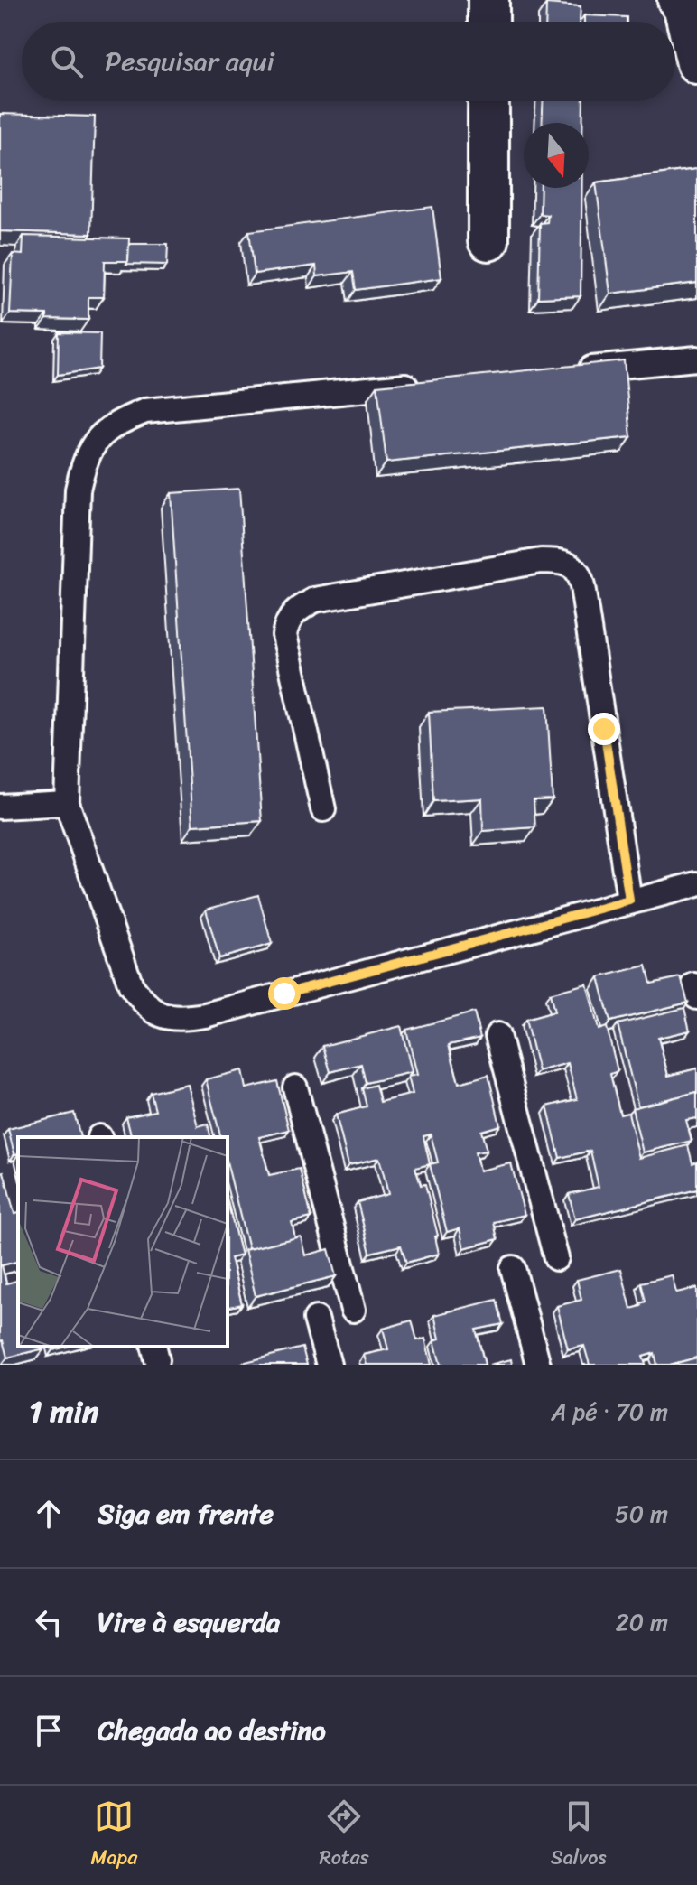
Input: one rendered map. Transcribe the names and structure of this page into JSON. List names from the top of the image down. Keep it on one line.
{"north":"bottom","page":{"search":"Pesquisar aqui","heading":["1 min","A pé · 70 m"],"list":[["Siga em frente","50 m"],["Vire à esquerda","20 m"],"Chegada ao destino"],"nav":["Mapa","Rotas","Salvos"]}}
